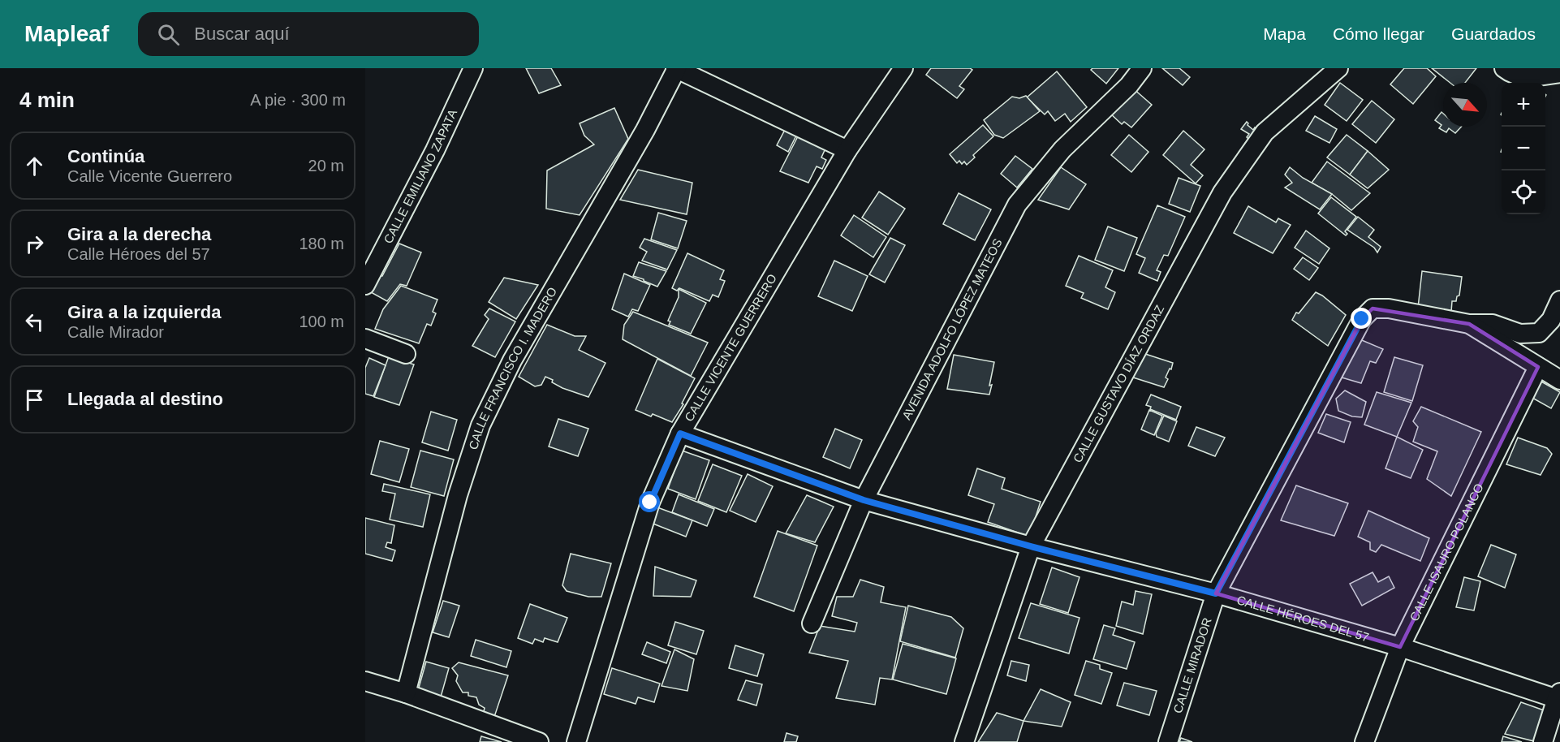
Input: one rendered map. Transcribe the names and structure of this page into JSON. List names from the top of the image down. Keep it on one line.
{"streets":{"street":["CALLE EMILIANO ZAPATA","AVENIDA ADOLFO LÓPEZ MATEOS","CALLE VICENTE GUERRERO","CALLE FRANCISCO I. MADERO","CALLE GUSTAVO DÍAZ ORDAZ","CALLE ISAURO POLANCO","CALLE HÉROES DEL 57","CALLE MIRADOR"]},"crossings":[["AVENIDA ADOLFO LÓPEZ MATEOS","CALLE HÉROES DEL 57"],["CALLE VICENTE GUERRERO","CALLE HÉROES DEL 57"],["CALLE GUSTAVO DÍAZ ORDAZ","CALLE HÉROES DEL 57"],["CALLE ISAURO POLANCO","CALLE HÉROES DEL 57"],["CALLE HÉROES DEL 57","CALLE MIRADOR"]],"north":"bottom right","page":{"header":"Mapleaf","search":"Buscar aquí","nav":["Mapa","Cómo llegar","Guardados"],"heading":["4 min","A pie · 300 m"],"map_buttons":["+","−"],"list":[["Continúa","Calle Vicente Guerrero","20 m"],["Gira a la derecha","Calle Héroes del 57","180 m"],["Gira a la izquierda","Calle Mirador","100 m"],"Llegada al destino"]}}
